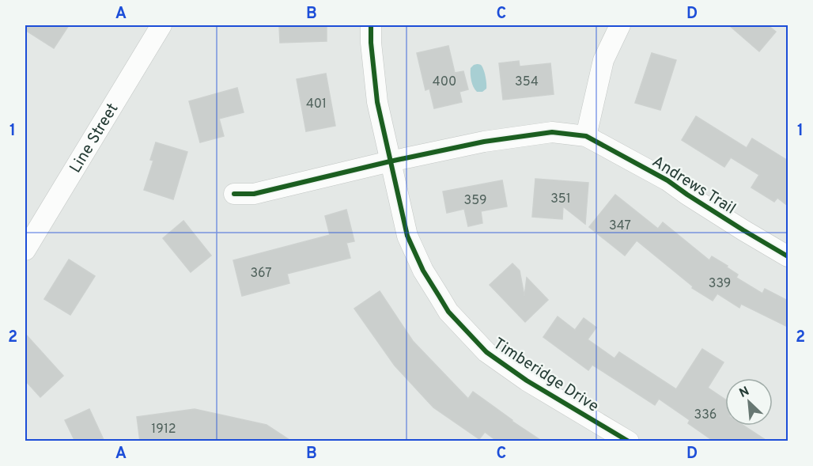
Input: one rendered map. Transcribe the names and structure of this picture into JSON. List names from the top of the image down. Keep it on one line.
{"streets":{"street":["Line Street","Andrews Trail","Timberidge Drive"]},"crossings":[["Andrews Trail","Timberidge Drive"]],"house_numbers":["400","354","401","351","359","347","367","339","336","1912"],"north":"top left","grid":{"columns":["A","B","C","D"],"rows":["1","2"]}}
